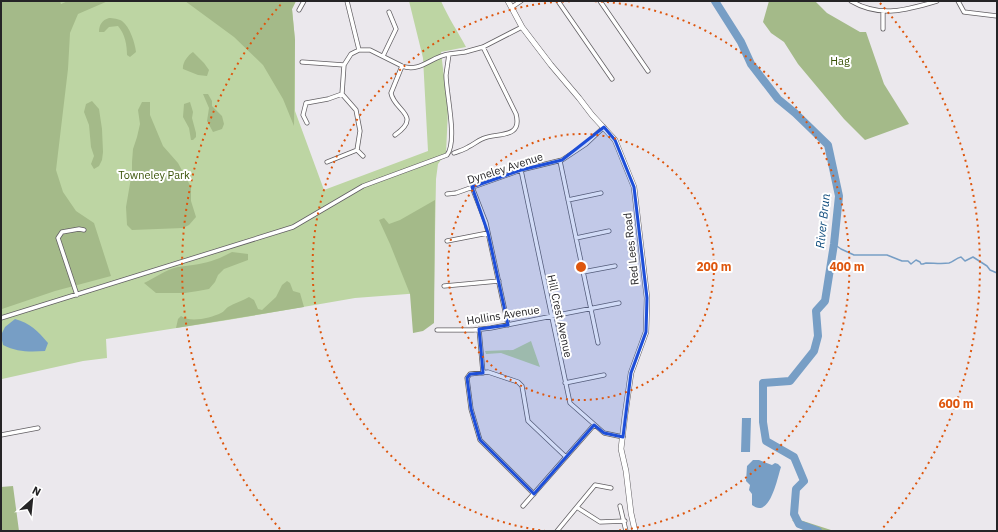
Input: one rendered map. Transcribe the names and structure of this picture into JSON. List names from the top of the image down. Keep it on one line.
{"streets":{"street":["Dyneley Avenue","Red Lees Road","Hollins Avenue","Hill Crest Avenue"]},"crossings":[["Dyneley Avenue","Red Lees Road"],["Dyneley Avenue","Hill Crest Avenue"],["Red Lees Road","Hill Crest Avenue"],["Hollins Avenue","Hill Crest Avenue"]],"water":["River Brun"],"parks":["Hag","Towneley Park"],"north":"top right","rings":["200 m","400 m","600 m"]}
